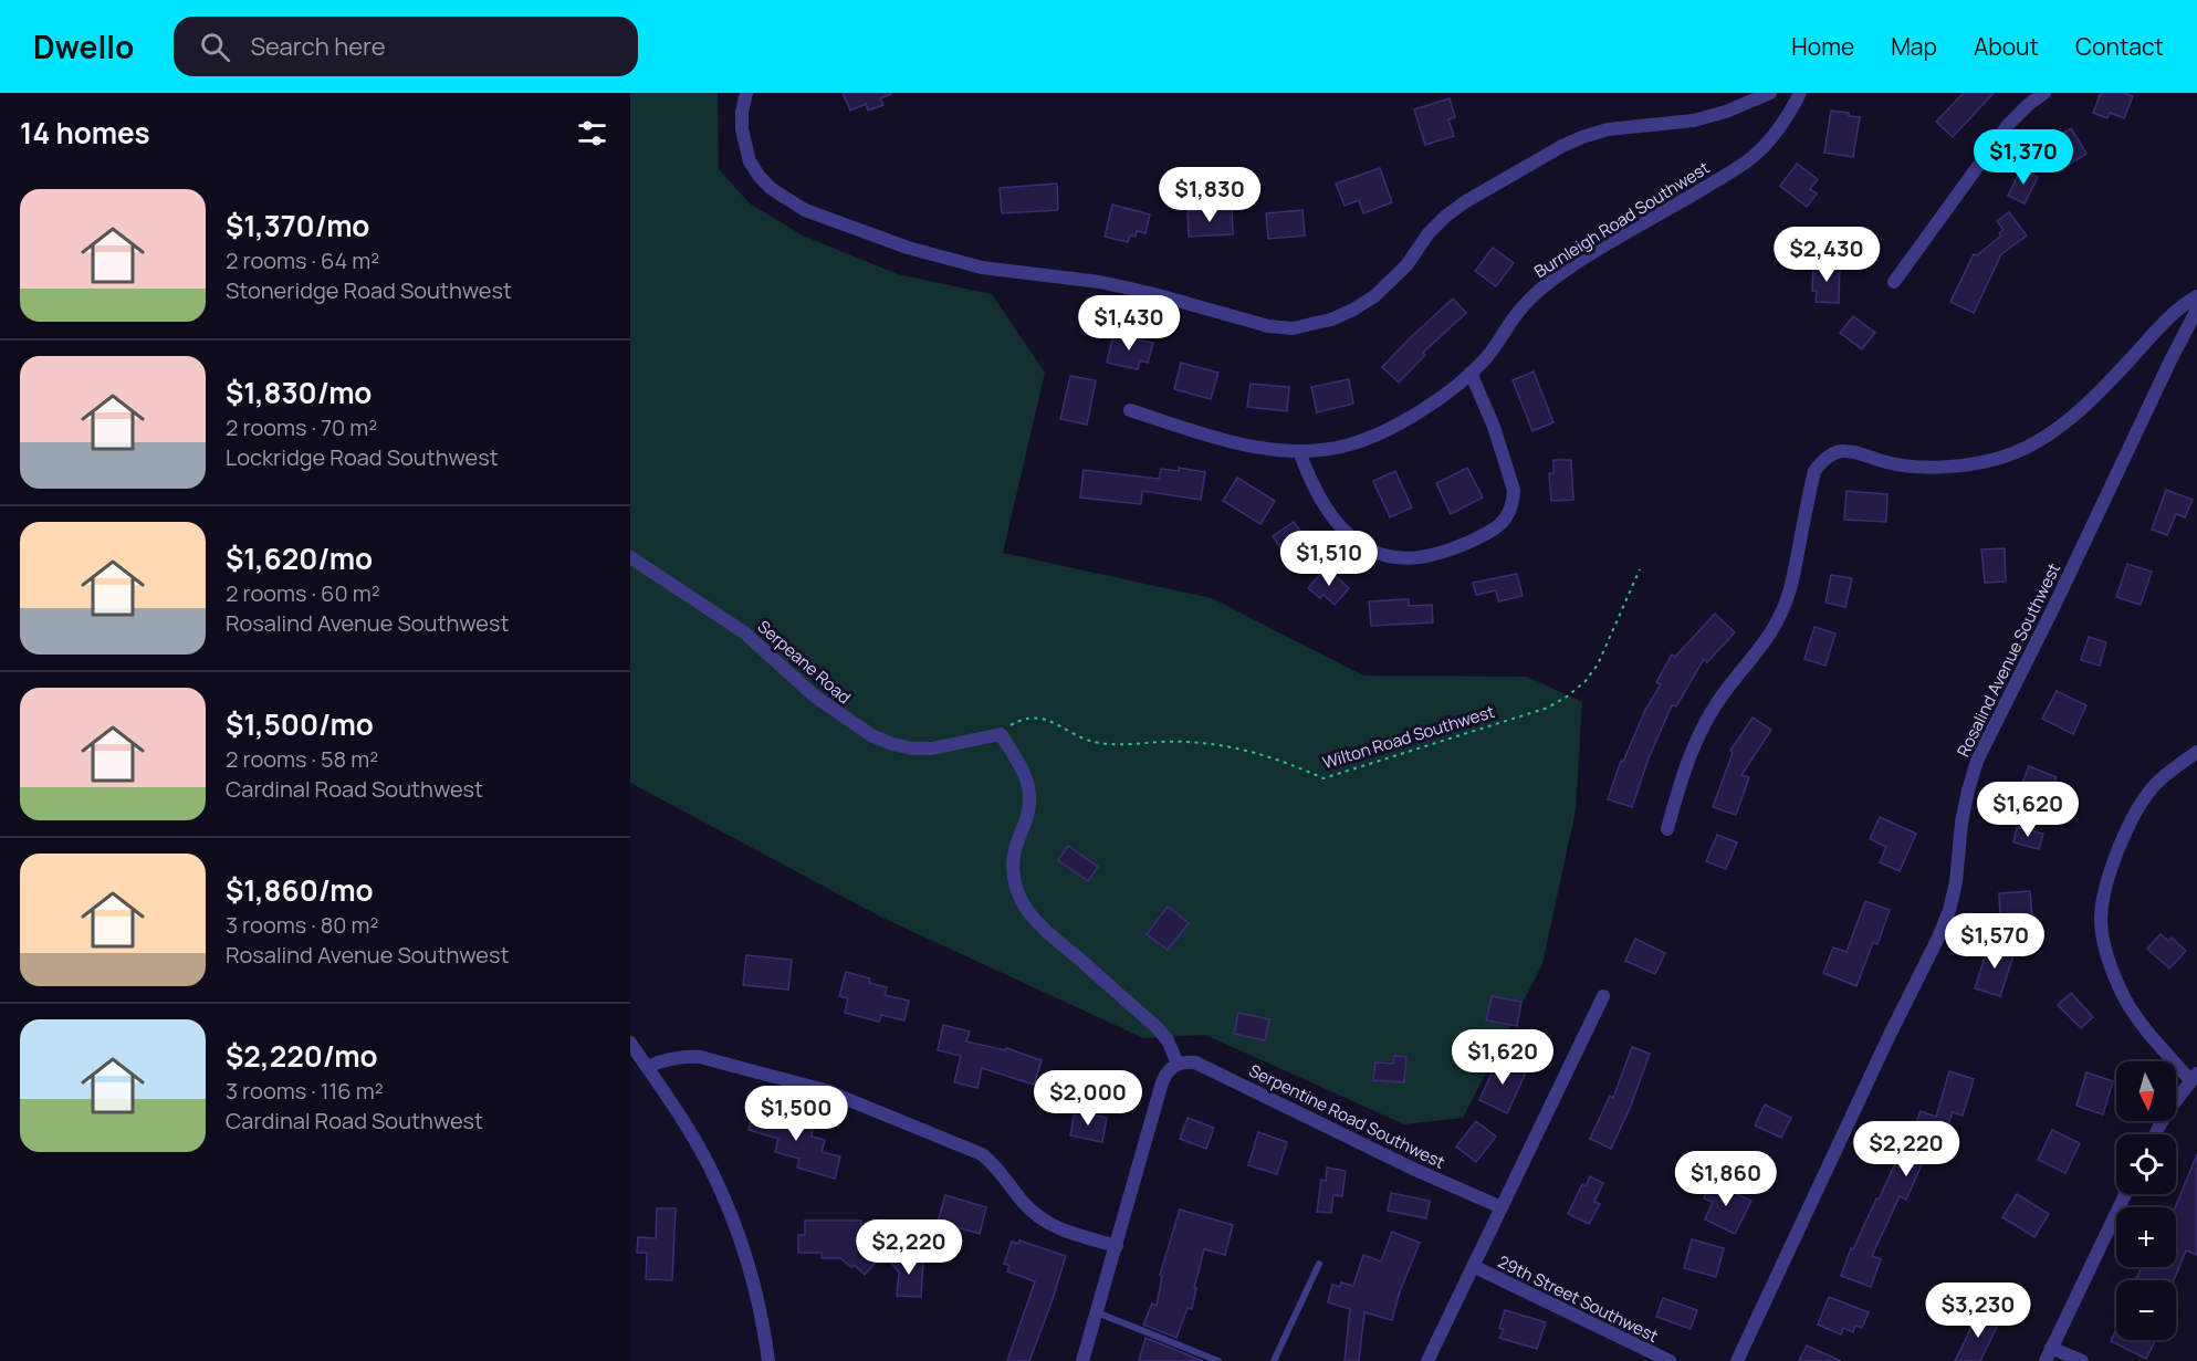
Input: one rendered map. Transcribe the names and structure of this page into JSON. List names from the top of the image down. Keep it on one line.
{"streets":{"street":["Burnleigh Road Southwest","Rosalind Avenue Southwest","Serpeane Road","Serpentine Road Southwest","29th Street Southwest"],"path":["Wilton Road Southwest"]},"crossings":[["Serpeane Road","Wilton Road Southwest"]],"north":"bottom","page":{"header":"Dwello","search":"Search here","nav":["Home","Map","About","Contact"],"heading":"14 homes","price":["$1,370","$1,830","$2,430","$1,430","$1,510","$1,620","$1,570","$1,620","$2,000","$1,500","$2,220","$1,860","$2,220","$3,230"],"list":[{"name":"$1,370/mo","note":"2 rooms · 64 m² · Stoneridge Road Southwest"},{"name":"$1,830/mo","note":"2 rooms · 70 m² · Lockridge Road Southwest"},{"name":"$1,620/mo","note":"2 rooms · 60 m² · Rosalind Avenue Southwest"},{"name":"$1,500/mo","note":"2 rooms · 58 m² · Cardinal Road Southwest"},{"name":"$1,860/mo","note":"3 rooms · 80 m² · Rosalind Avenue Southwest"},{"name":"$2,220/mo","note":"3 rooms · 116 m² · Cardinal Road Southwest"}],"map_buttons":["+","−"]}}
